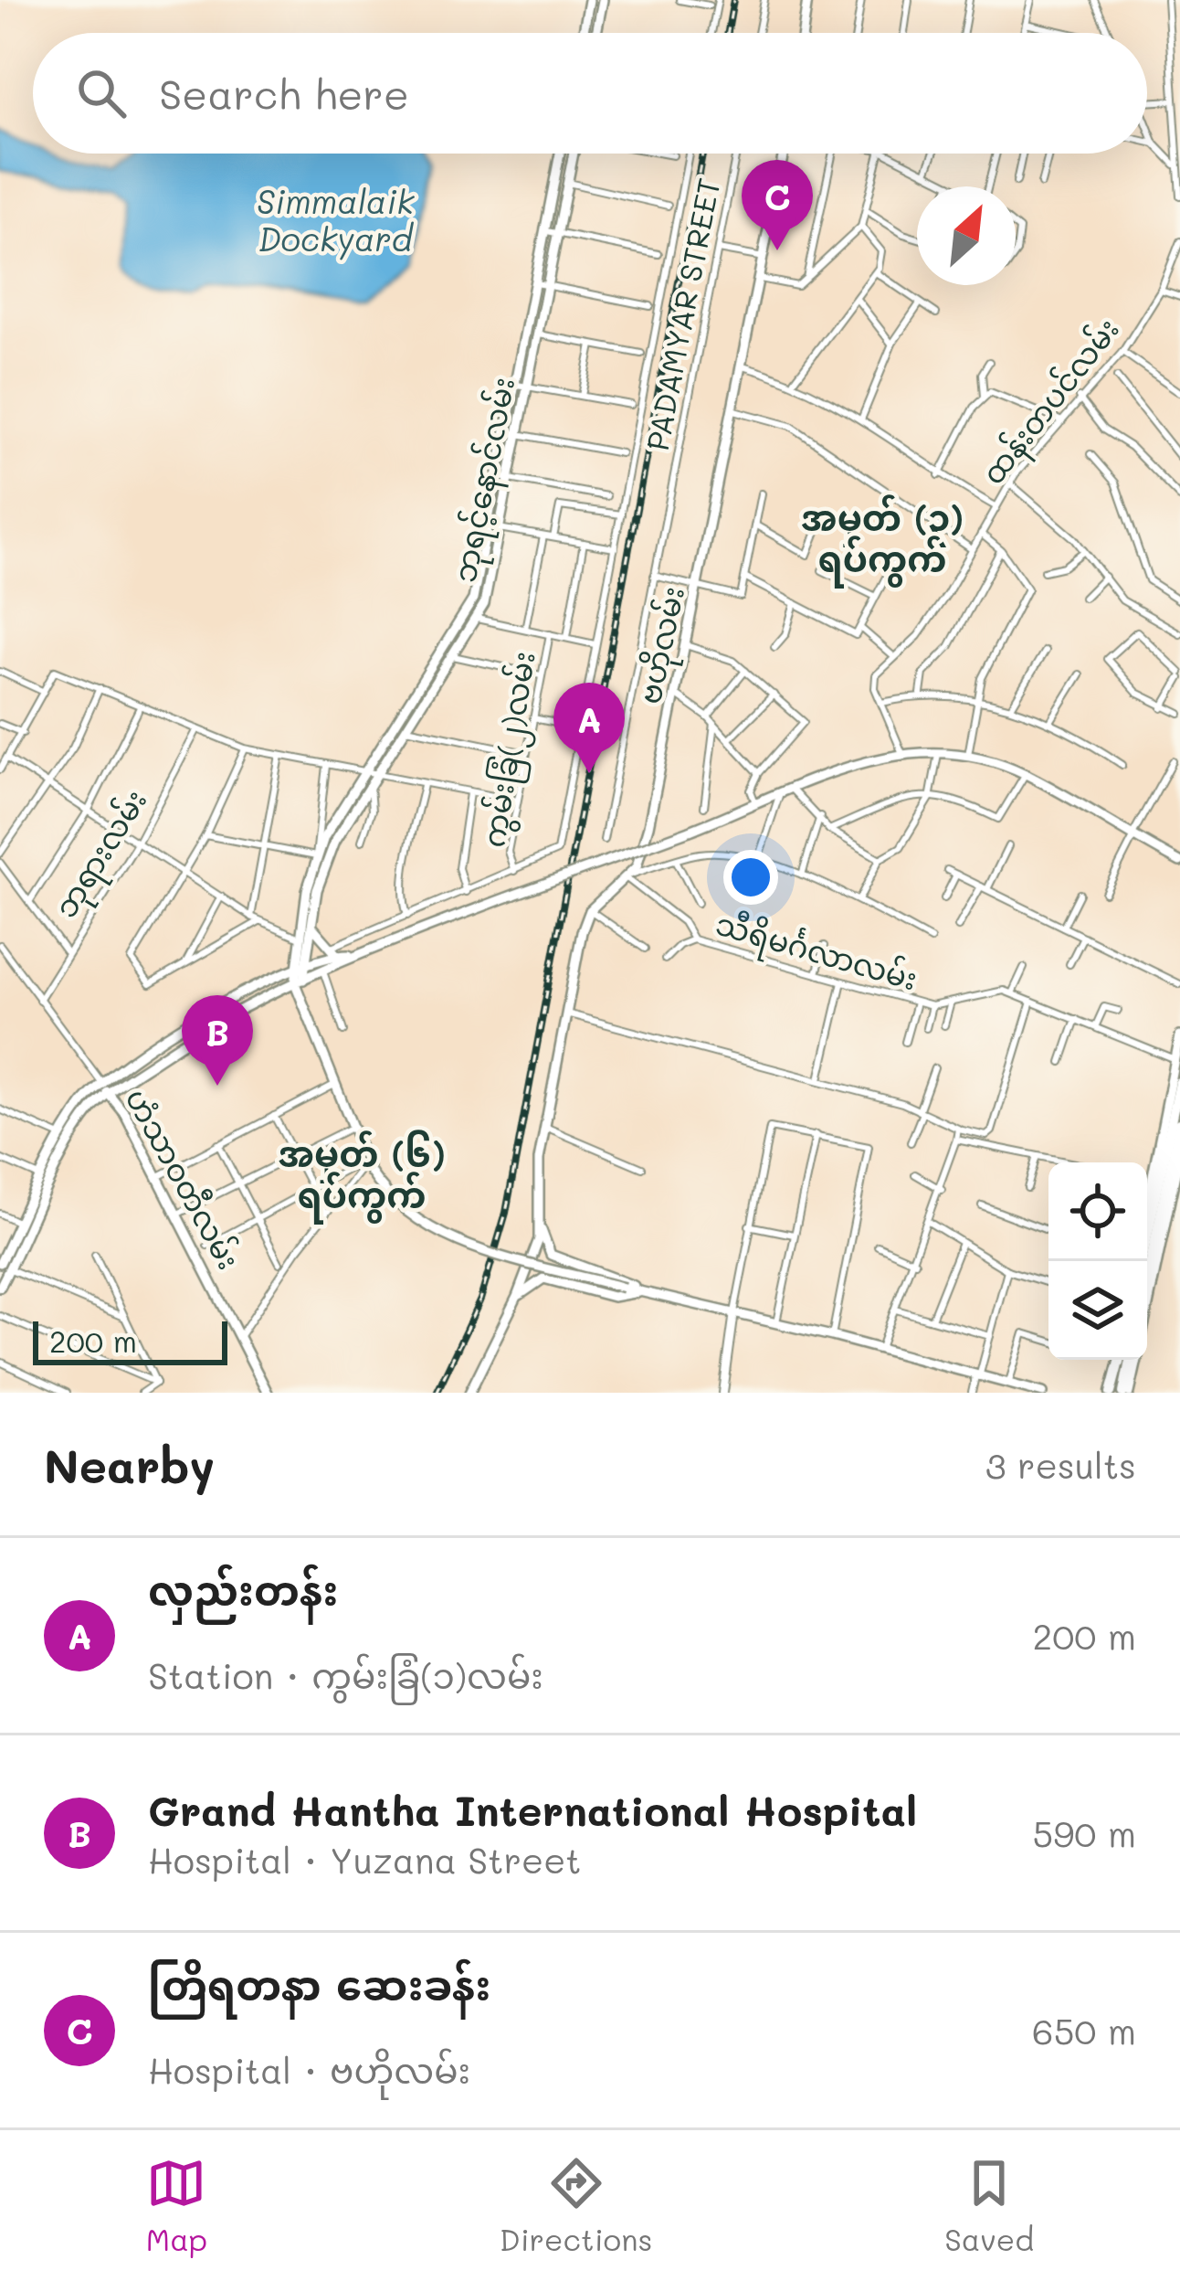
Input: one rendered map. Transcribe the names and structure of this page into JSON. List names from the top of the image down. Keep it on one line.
{"streets":{"main road":["ဘုရင့်နောင်လမ်း","ဗဟိုလမ်း","ဟံသာဝတီလမ်း"],"street":["PADAMYAR STREET","ထန်းတပင်လမ်း","ကွမ်းခြံ(၂)လမ်း","ဘုရားလမ်း","သီရိမင်္ဂလာလမ်း"]},"crossings":[["ဘုရားလမ်း","ဟံသာဝတီလမ်း"]],"districts":["အမှတ် (၃) ရပ်ကွက်","အမှတ် (၆) ရပ်ကွက်"],"water":["Simmalaik Dockyard"],"scale_bar":"200 m","north":"top right","page":{"search":"Search here","pins":["C","A","B"],"scale":"200 m","heading":["Nearby","3 results"],"list":[{"mark":"A","name":"လှည်းတန်း","note":"Station · ကွမ်းခြံ(၁)လမ်း","value":"200 m"},{"mark":"B","name":"Grand Hantha International Hospital","note":"Hospital · Yuzana Street","value":"590 m"},{"mark":"C","name":"တြိရတနာ ဆေးခန်း","note":"Hospital · ဗဟိုလမ်း","value":"650 m"}],"nav":["Map","Directions","Saved"]}}
